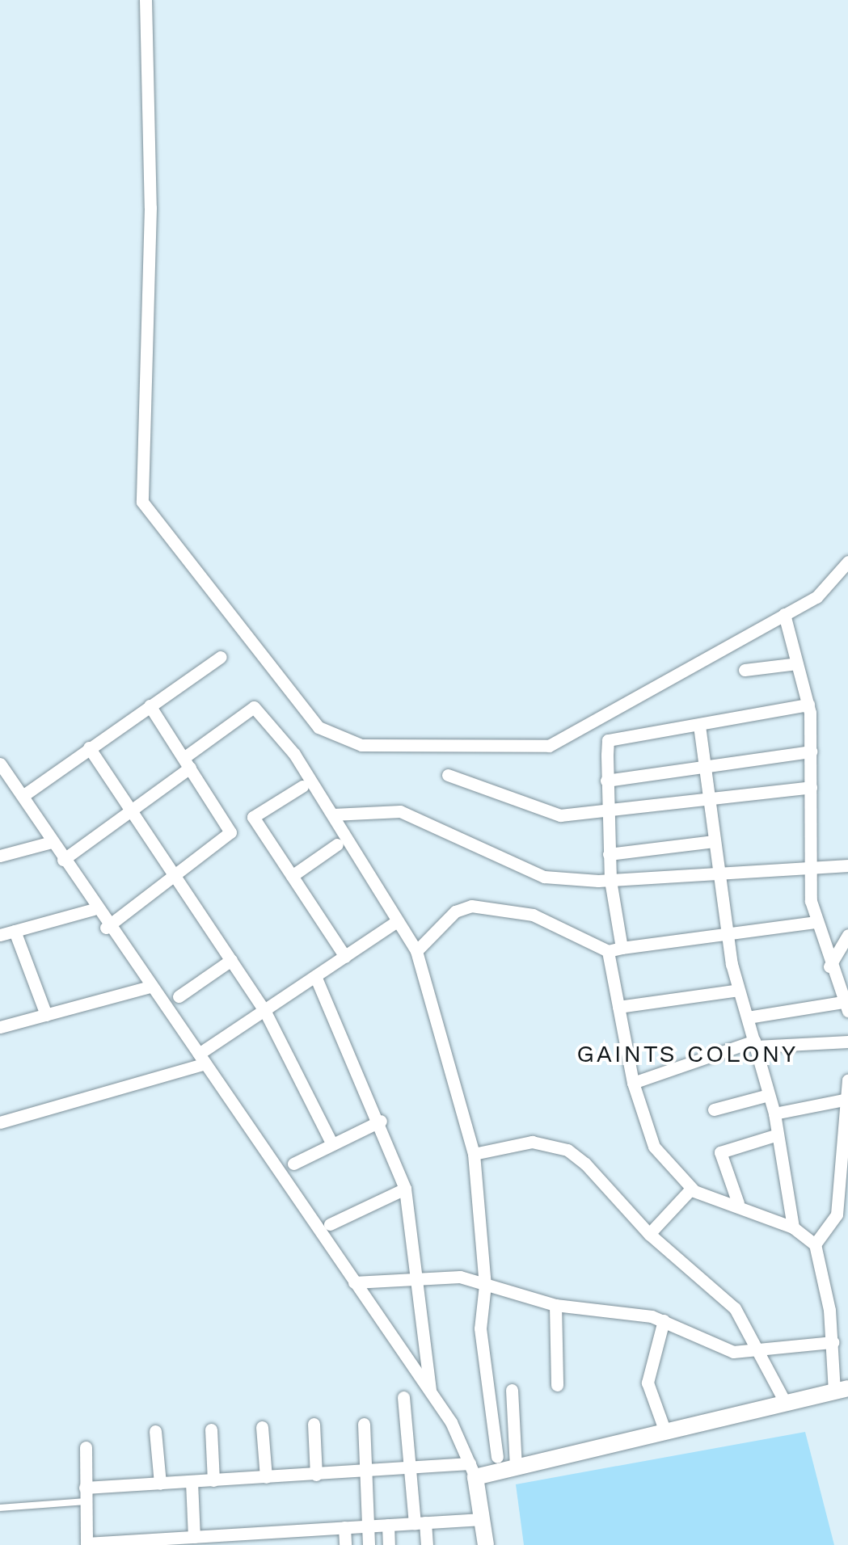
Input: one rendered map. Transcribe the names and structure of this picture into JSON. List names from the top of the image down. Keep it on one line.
{"districts":["GAINTS COLONY"]}
